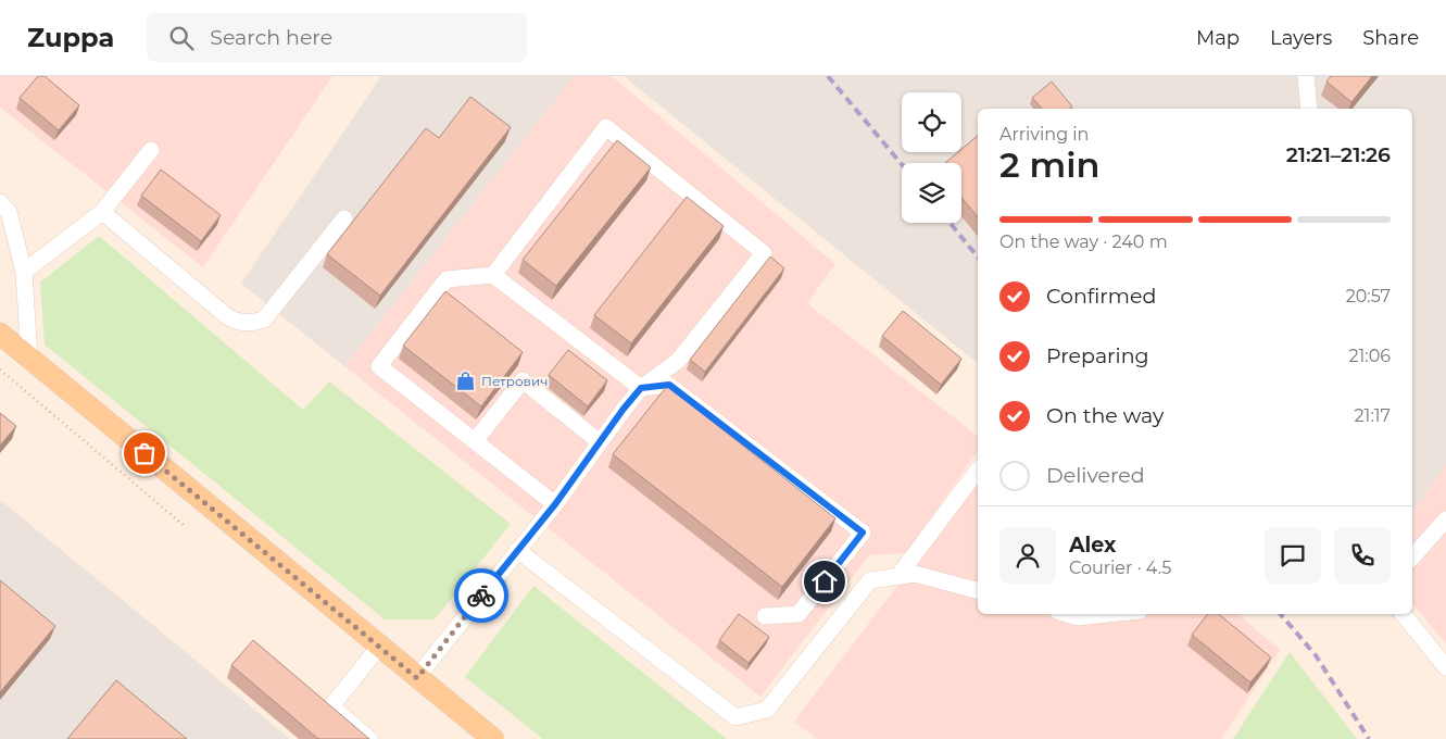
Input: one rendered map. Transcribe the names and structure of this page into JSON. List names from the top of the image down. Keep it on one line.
{"places":{"shop":["Петрович"]},"page":{"header":"Zuppa","search":"Search here","nav":["Map","Layers","Share"],"heading":["2 min","Arriving in","21:21–21:26"],"panel":["Alex","Courier · 4.5"],"bar":"On the way · 240 m","list":[["Confirmed","20:57"],["Preparing","21:06"],["On the way","21:17"],"Delivered"]}}
